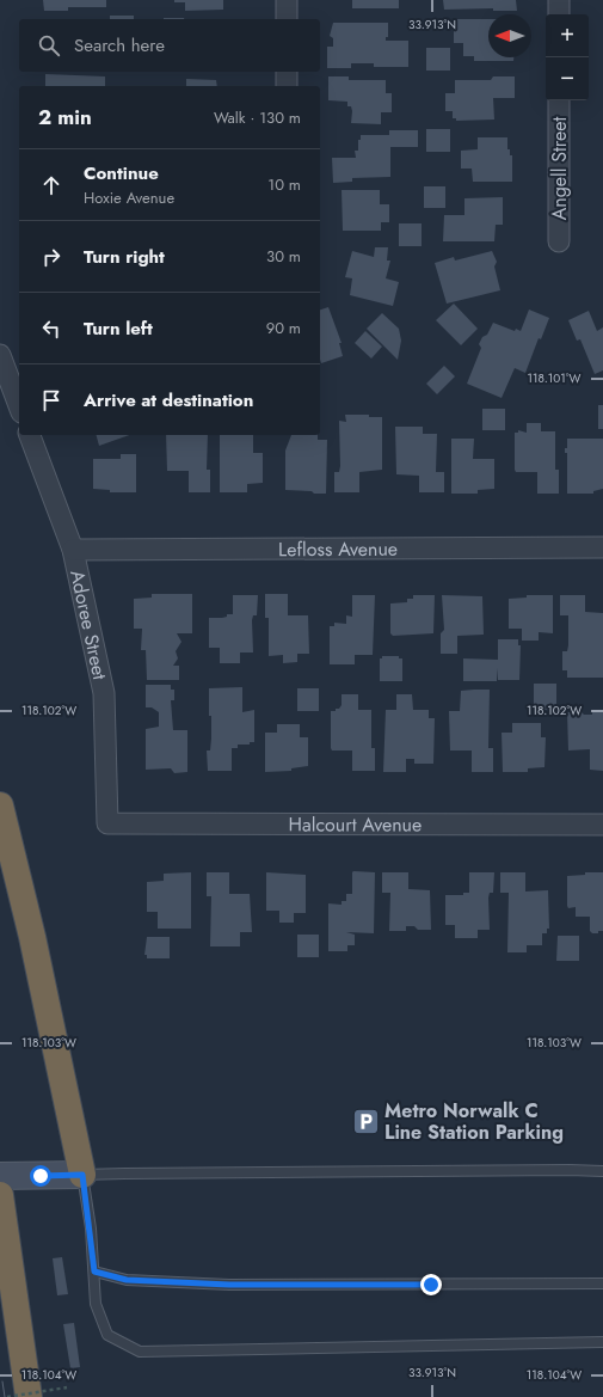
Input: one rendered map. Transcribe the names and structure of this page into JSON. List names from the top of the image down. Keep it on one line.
{"streets":{"street":["Angell Street","Lefloss Avenue","Adoree Street","Halcourt Avenue"]},"crossings":[["Lefloss Avenue","Adoree Street"],["Adoree Street","Halcourt Avenue"]],"places":{"parking":["Metro Norwalk C Line Station Parking"]},"north":"left","page":{"map_buttons":["+","−"],"search":"Search here","heading":["2 min","Walk · 130 m"],"list":[["Continue","Hoxie Avenue","10 m"],["Turn right","30 m"],["Turn left","90 m"],"Arrive at destination"]},"coordinates":["33.913°N","118.101°W","118.102°W","118.103°W","118.104°W"]}
